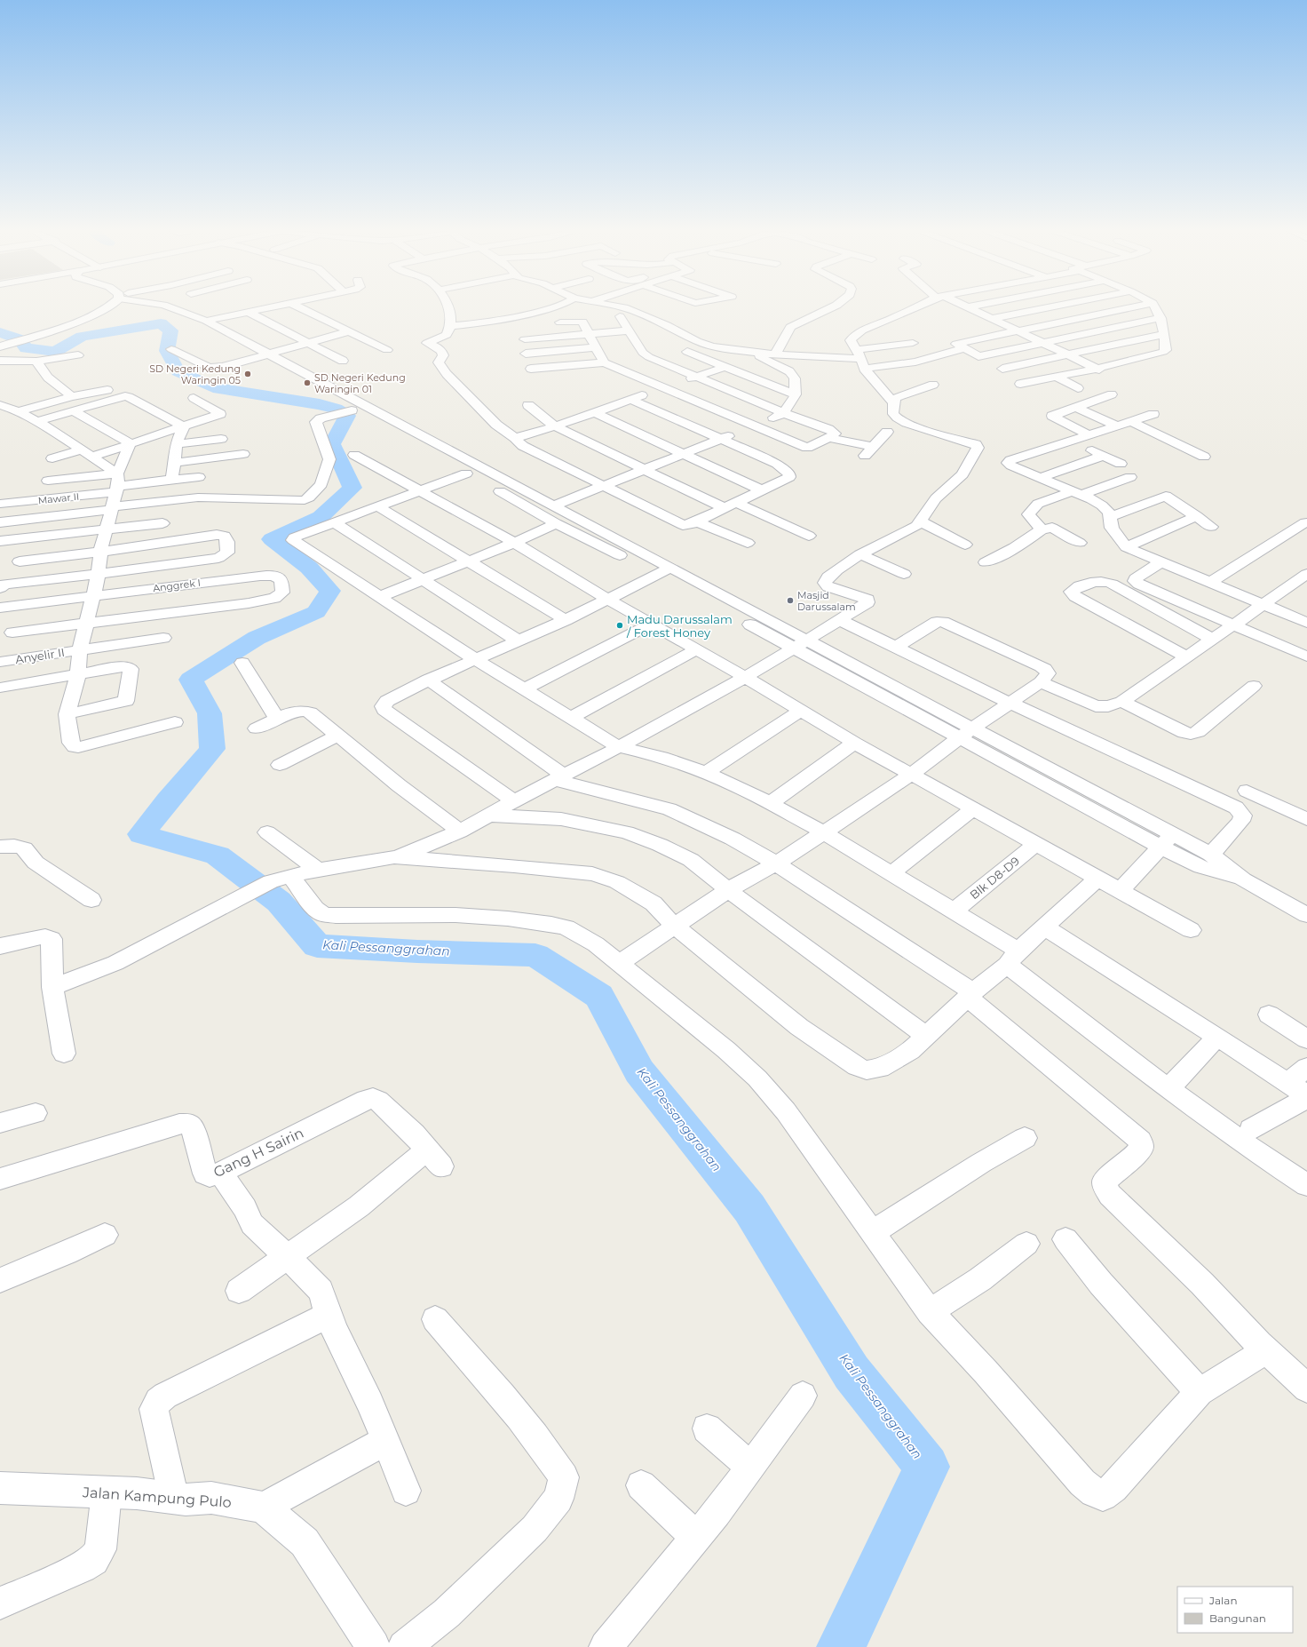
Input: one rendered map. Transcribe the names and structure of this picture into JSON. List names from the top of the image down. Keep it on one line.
{"streets":{"main road":["Jalan Kampung Pulo"],"street":["Mawar II","Anggrek I","Anyelir II","Blk D8-D9","Gang H Sairin"]},"water":["Kali Pessanggrahan"],"places":["SD Negeri Kedung Waringin 05","SD Negeri Kedung Waringin 01","Masjid Darussalam","Madu Darussalam / Forest Honey"],"legend":["Jalan","Bangunan"]}
